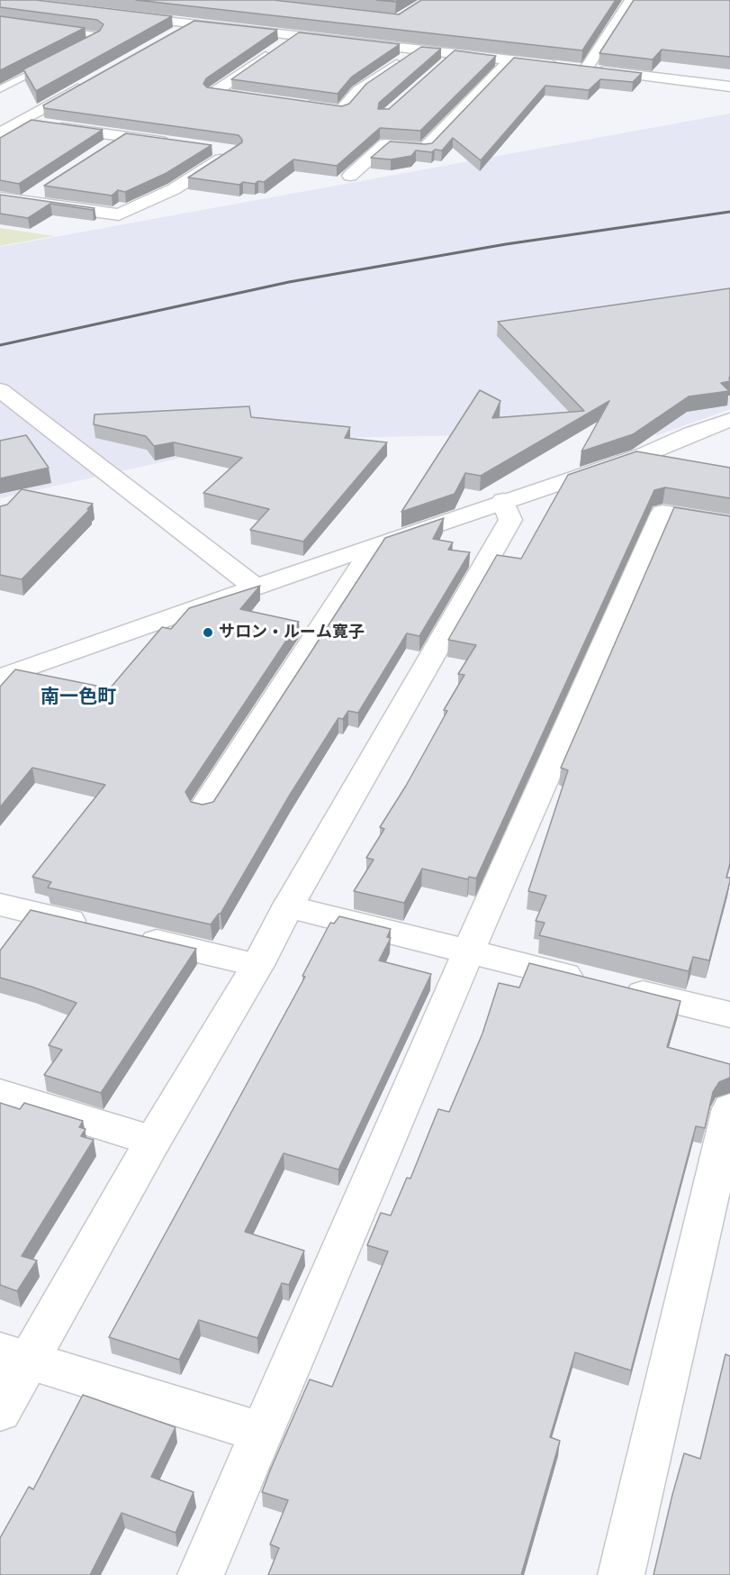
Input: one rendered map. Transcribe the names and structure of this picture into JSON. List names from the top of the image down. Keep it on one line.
{"districts":["南一色町"],"places":["サロン・ルーム寛子"]}
